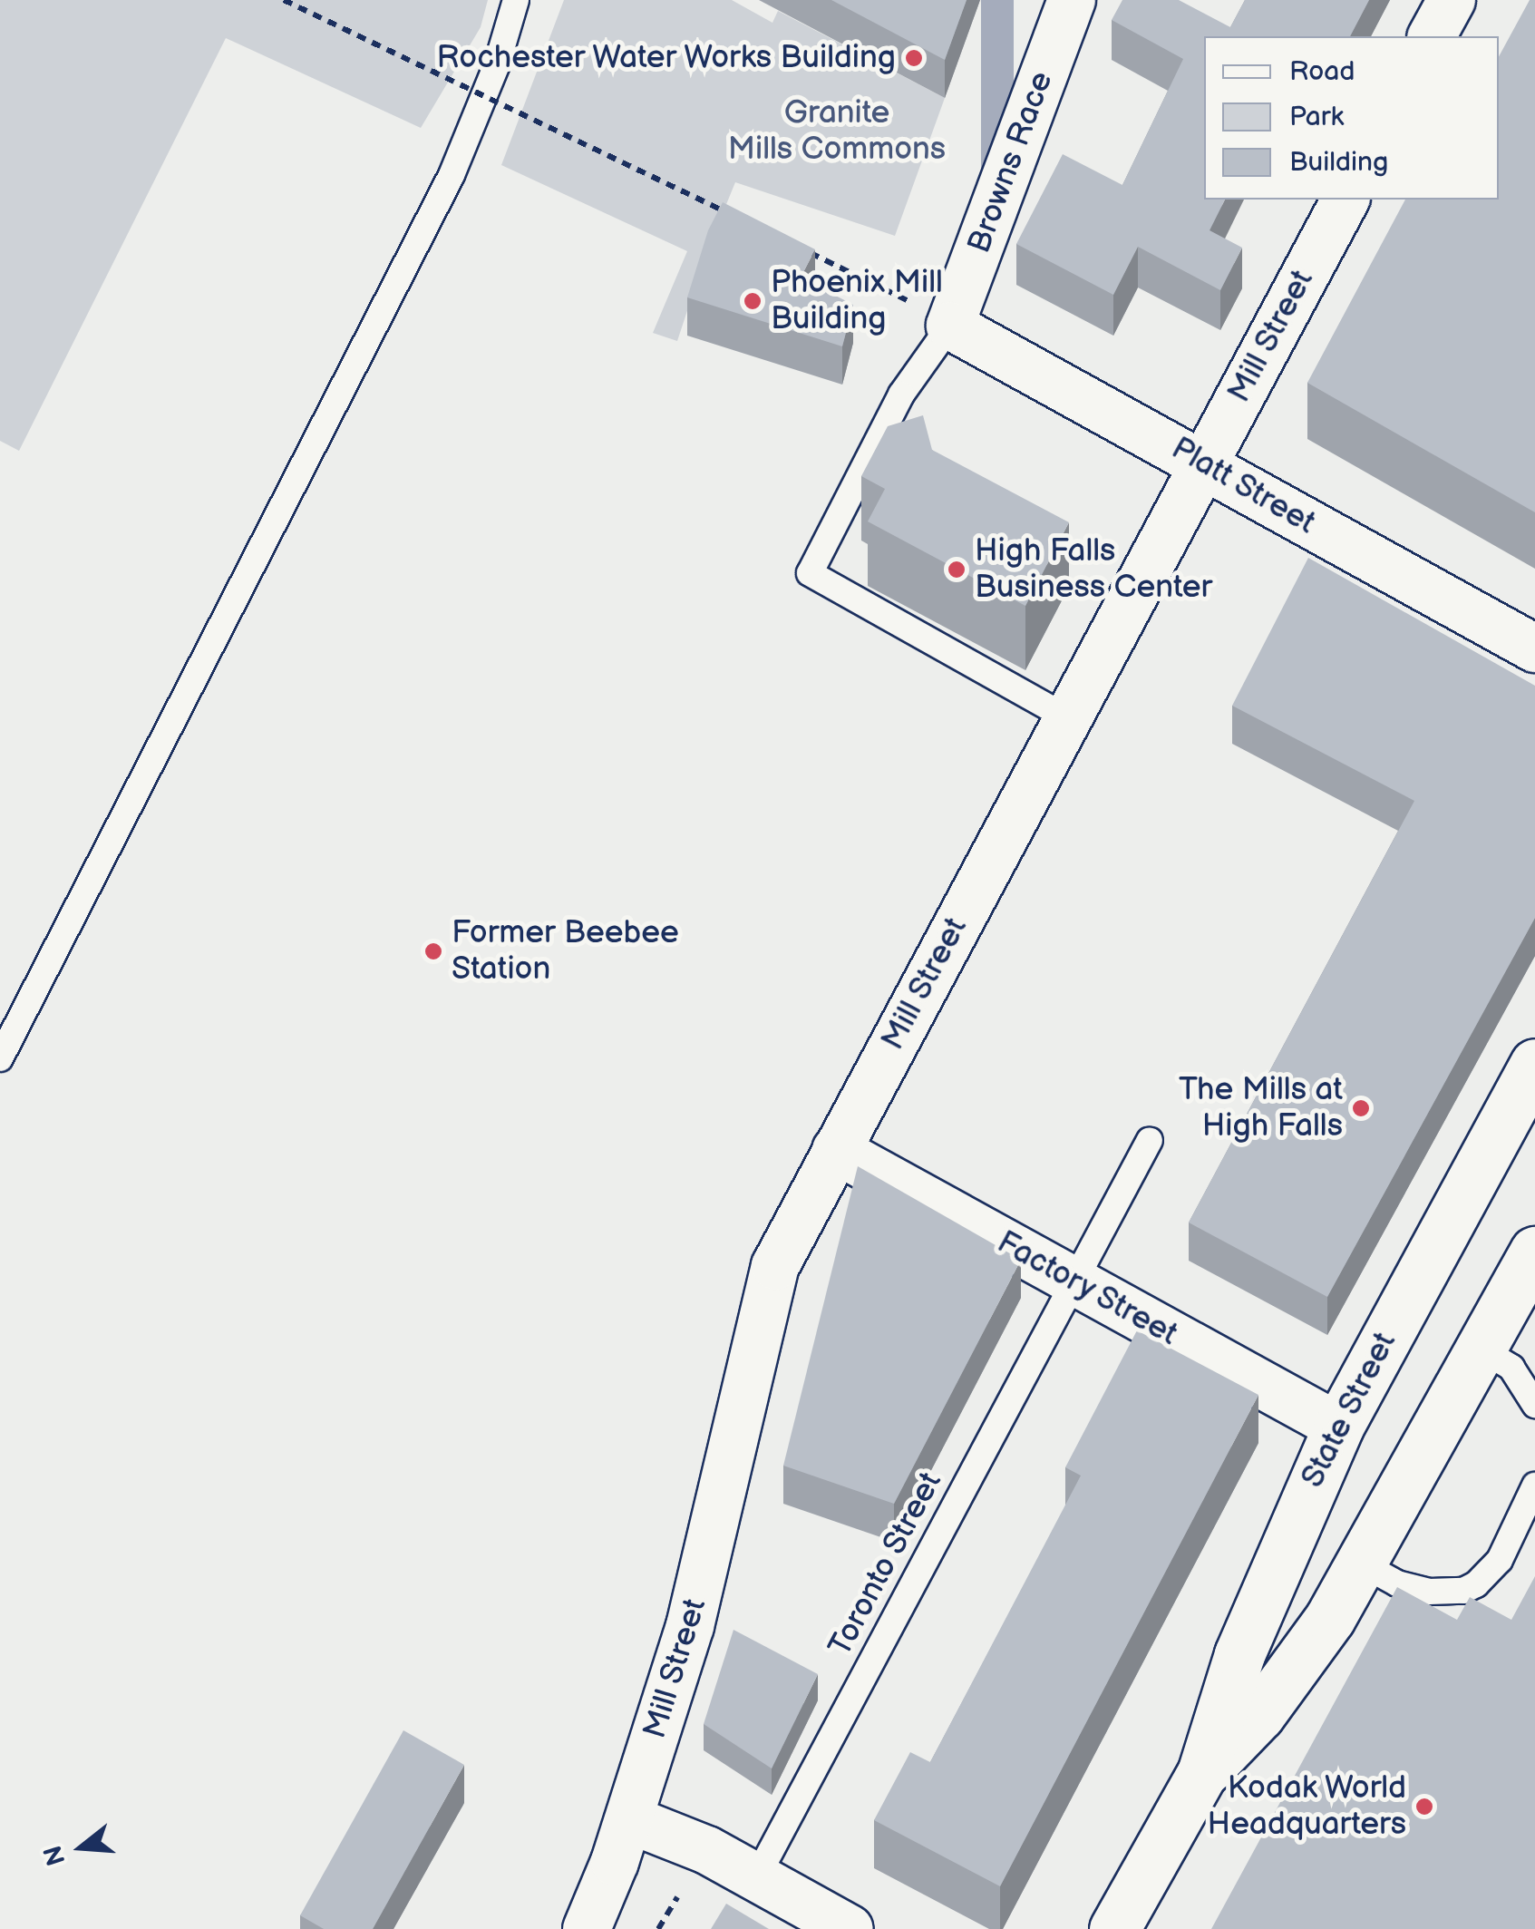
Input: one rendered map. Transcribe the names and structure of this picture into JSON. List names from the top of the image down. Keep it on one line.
{"streets":{"main road":["State Street"],"street":["Browns Race","Mill Street","Platt Street","Factory Street"],"lane":["Toronto Street"]},"crossings":[["Browns Race","Platt Street"],["Mill Street","Platt Street"],["Mill Street","Factory Street"],["Factory Street","State Street"],["Factory Street","Toronto Street"]],"parks":["Granite Mills Commons"],"places":["Rochester Water Works Building","Phoenix Mill Building","High Falls Business Center","Former Beebee Station","The Mills at High Falls","Kodak World Headquarters"],"legend":["Road","Park","Building"],"north":"left"}
